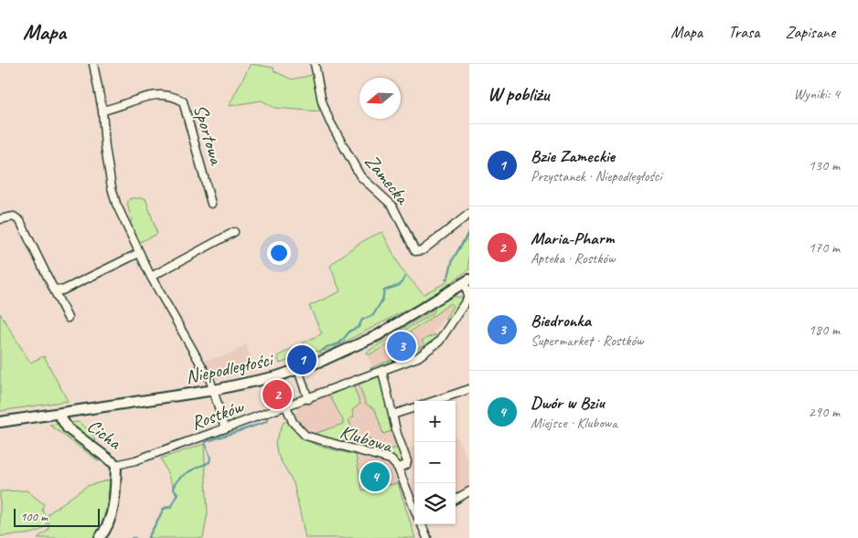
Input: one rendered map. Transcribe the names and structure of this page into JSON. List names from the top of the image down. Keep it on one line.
{"streets":{"street":["Sportowa","Zamecka","Niepodległości","Rostków","Cicha","Klubowa"]},"crossings":[["Niepodległości","Rostków"],["Niepodległości","Cicha"],["Rostków","Cicha"],["Rostków","Klubowa"]],"scale_bar":"100 m","north":"left","page":{"header":"Mapa","nav":["Mapa","Trasa","Zapisane"],"heading":["W pobliżu","Wyniki: 4"],"list":[{"mark":"1","name":"Bzie Zameckie","note":"Przystanek · Niepodległości","value":"130 m"},{"mark":"2","name":"Maria-Pharm","note":"Apteka · Rostków","value":"170 m"},{"mark":"3","name":"Biedronka","note":"Supermarket · Rostków","value":"180 m"},{"mark":"4","name":"Dwór w Bziu","note":"Miejsce · Klubowa","value":"290 m"}],"pins":["3","1","2","4"],"map_buttons":["+","−"],"scale":"100 m"}}
